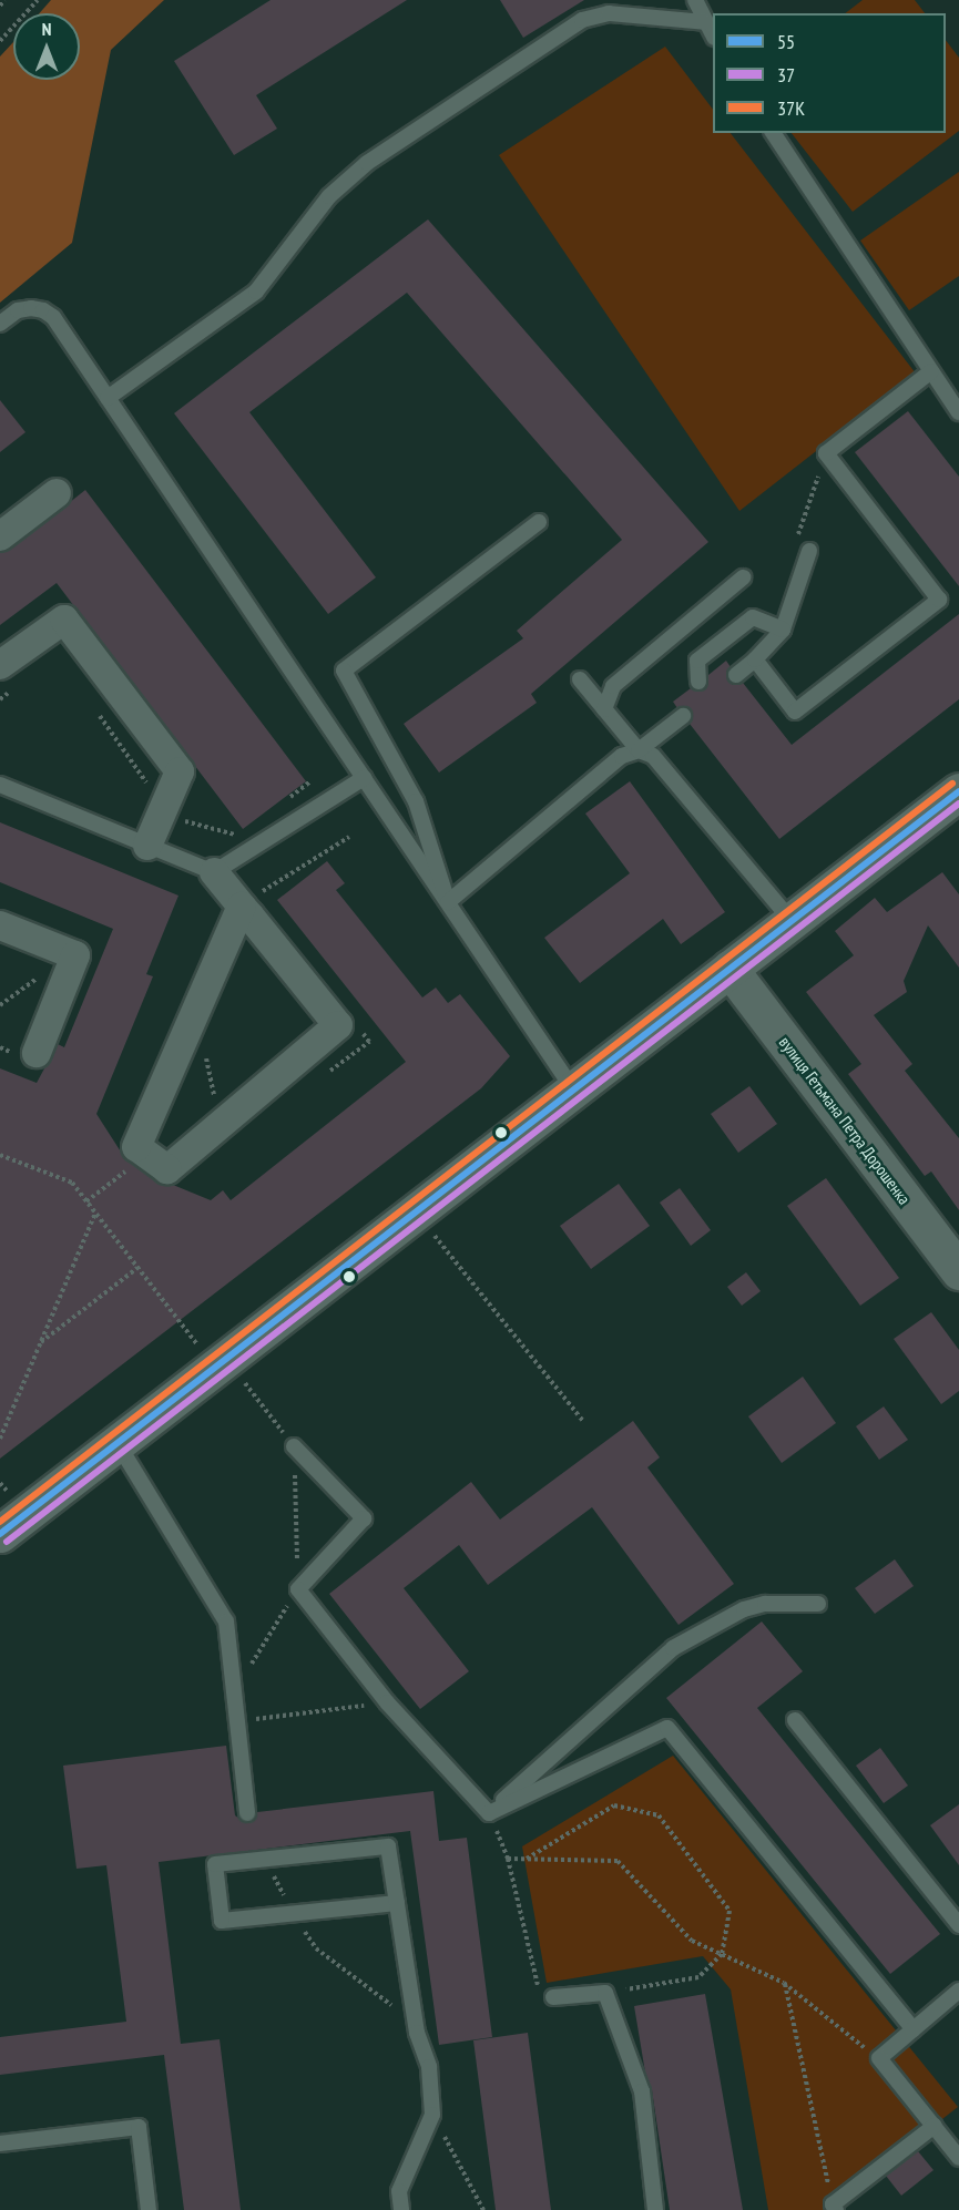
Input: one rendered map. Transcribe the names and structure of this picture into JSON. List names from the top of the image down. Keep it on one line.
{"streets":{"main road":["вулиця Гетьмана Петра Дорошенка"]},"lines":["transit line 37К","transit line 55","transit line 37"],"legend":["55","37","37К"],"north":"top"}
